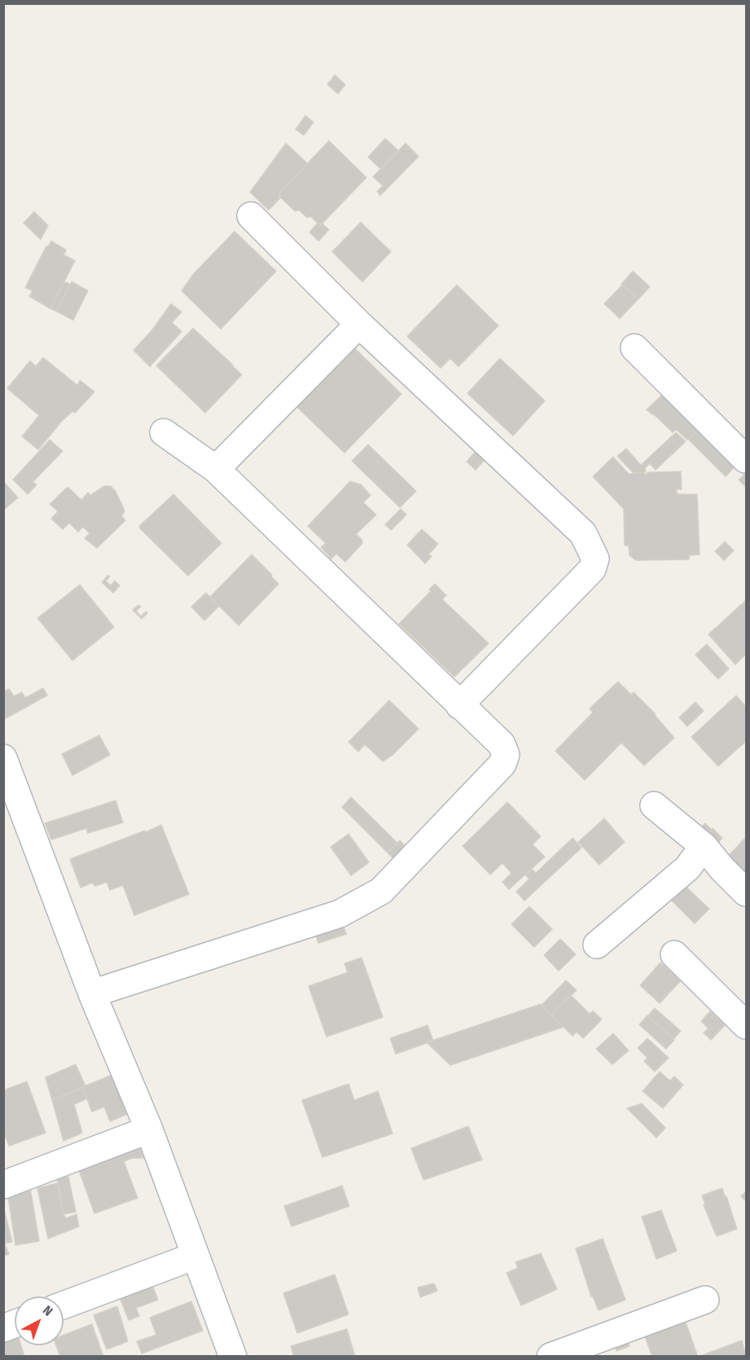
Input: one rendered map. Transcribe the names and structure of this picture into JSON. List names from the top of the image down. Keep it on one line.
{"north":"top right"}
